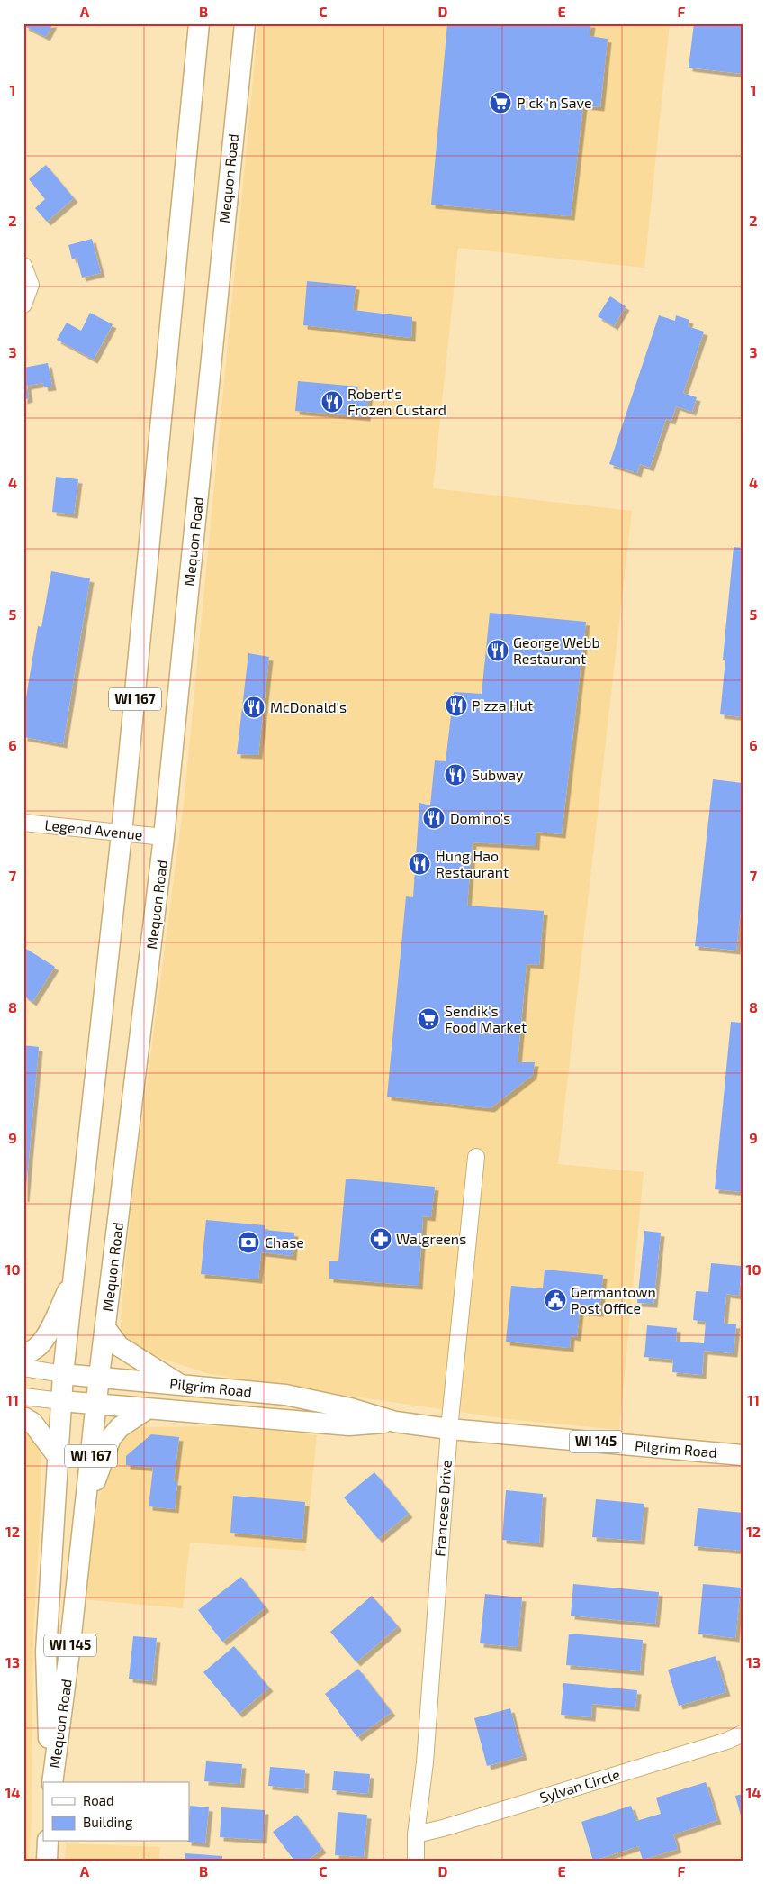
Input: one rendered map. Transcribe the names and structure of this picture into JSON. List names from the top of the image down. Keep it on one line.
{"streets":{"main road":["Mequon Road","WI 167","Pilgrim Road","WI 145"],"street":["Legend Avenue","Francese Drive","Sylvan Circle"]},"crossings":[["Mequon Road","Legend Avenue"],["Mequon Road","Pilgrim Road"],["Mequon Road","WI 145"],["Pilgrim Road","WI 145"],["Pilgrim Road","Francese Drive"],["Francese Drive","Sylvan Circle"]],"places":{"supermarket":["Pick 'n Save","Sendik's Food Market"],"restaurant":["Robert's Frozen Custard","George Webb Restaurant","Pizza Hut","McDonald's","Subway","Domino's","Hung Hao Restaurant"],"pharmacy":["Walgreens"],"bank":["Chase"],"public building":["Germantown Post Office"]},"legend":["Road","Building"],"grid":{"columns":["A","B","C","D","E","F"],"rows":["1","2","3","4","5","6","7","8","9","10","11","12","13","14"]}}
